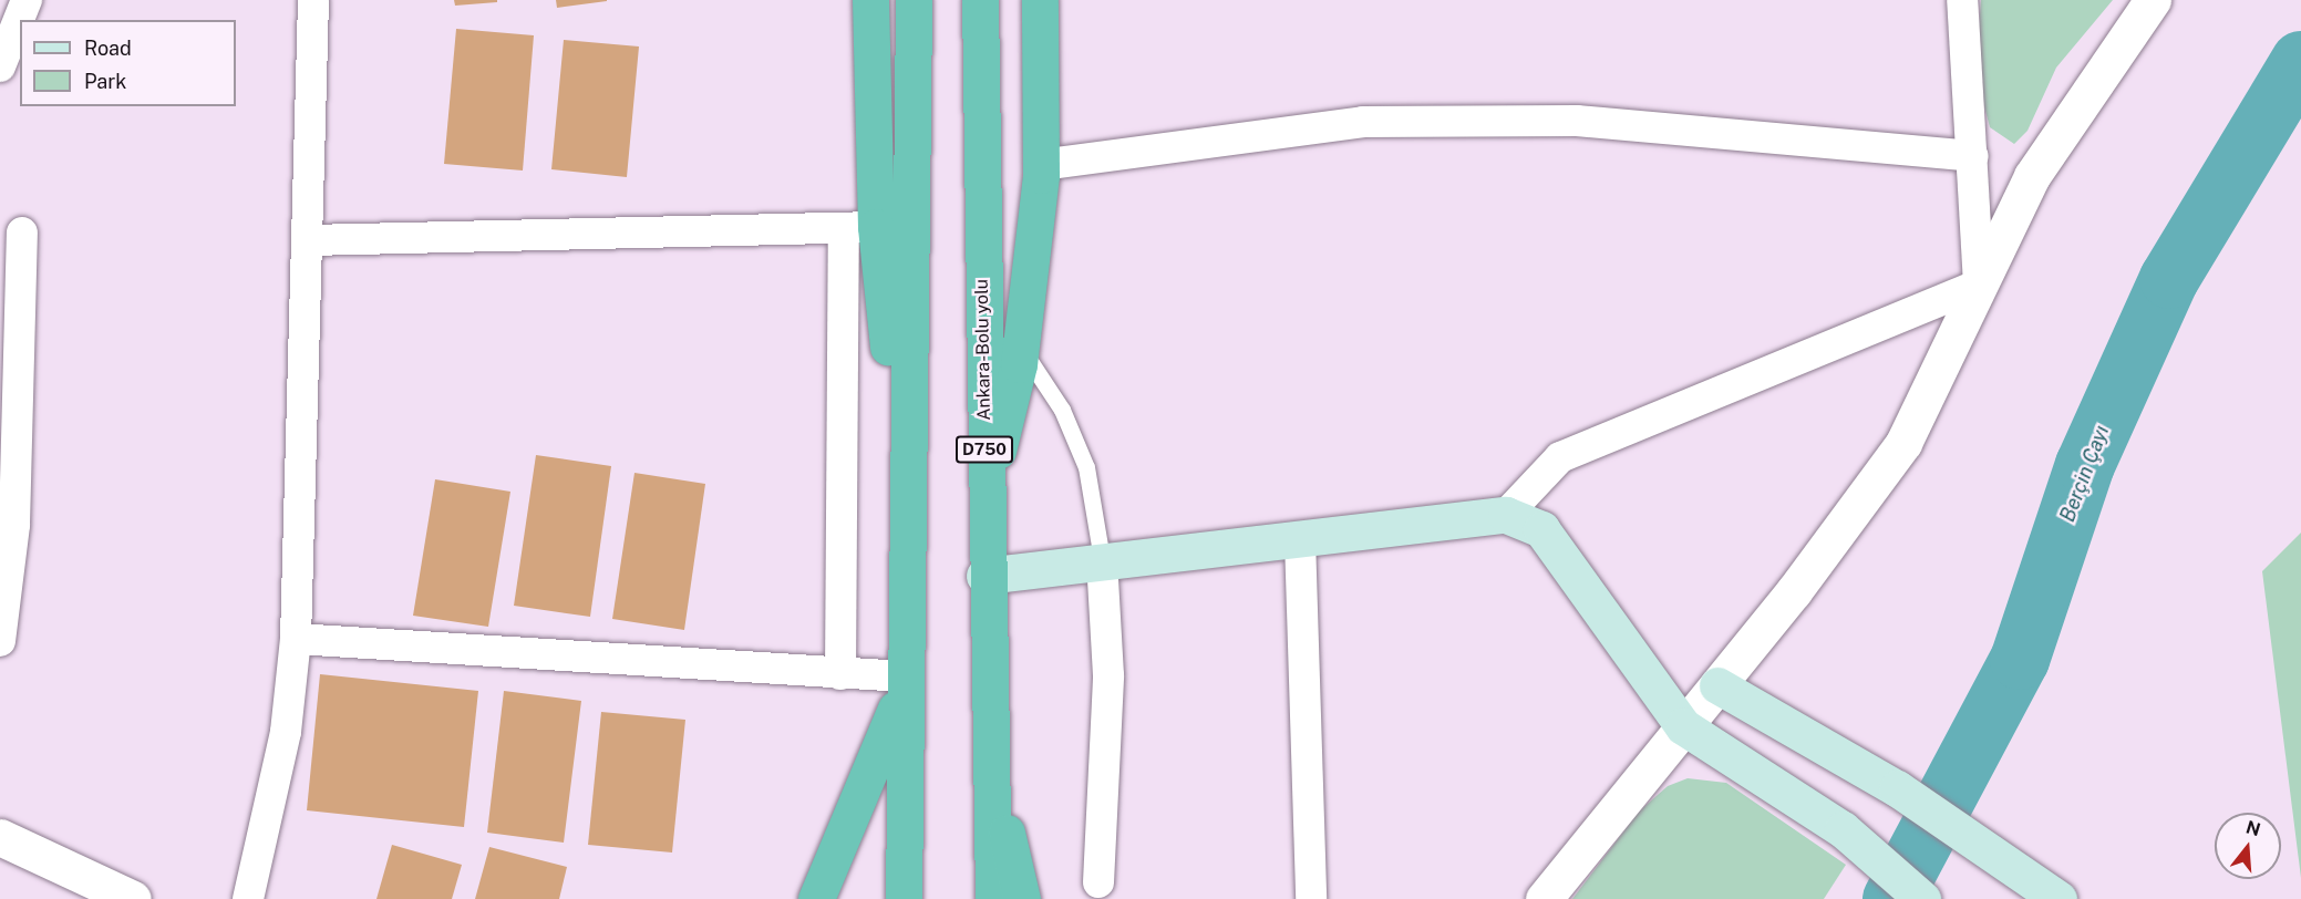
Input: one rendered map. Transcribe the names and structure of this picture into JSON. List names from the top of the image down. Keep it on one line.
{"streets":{"highway":["Ankara-Bolu yolu","D750"]},"water":["Berçin Çayı"],"legend":["Road","Park"],"north":"top"}
